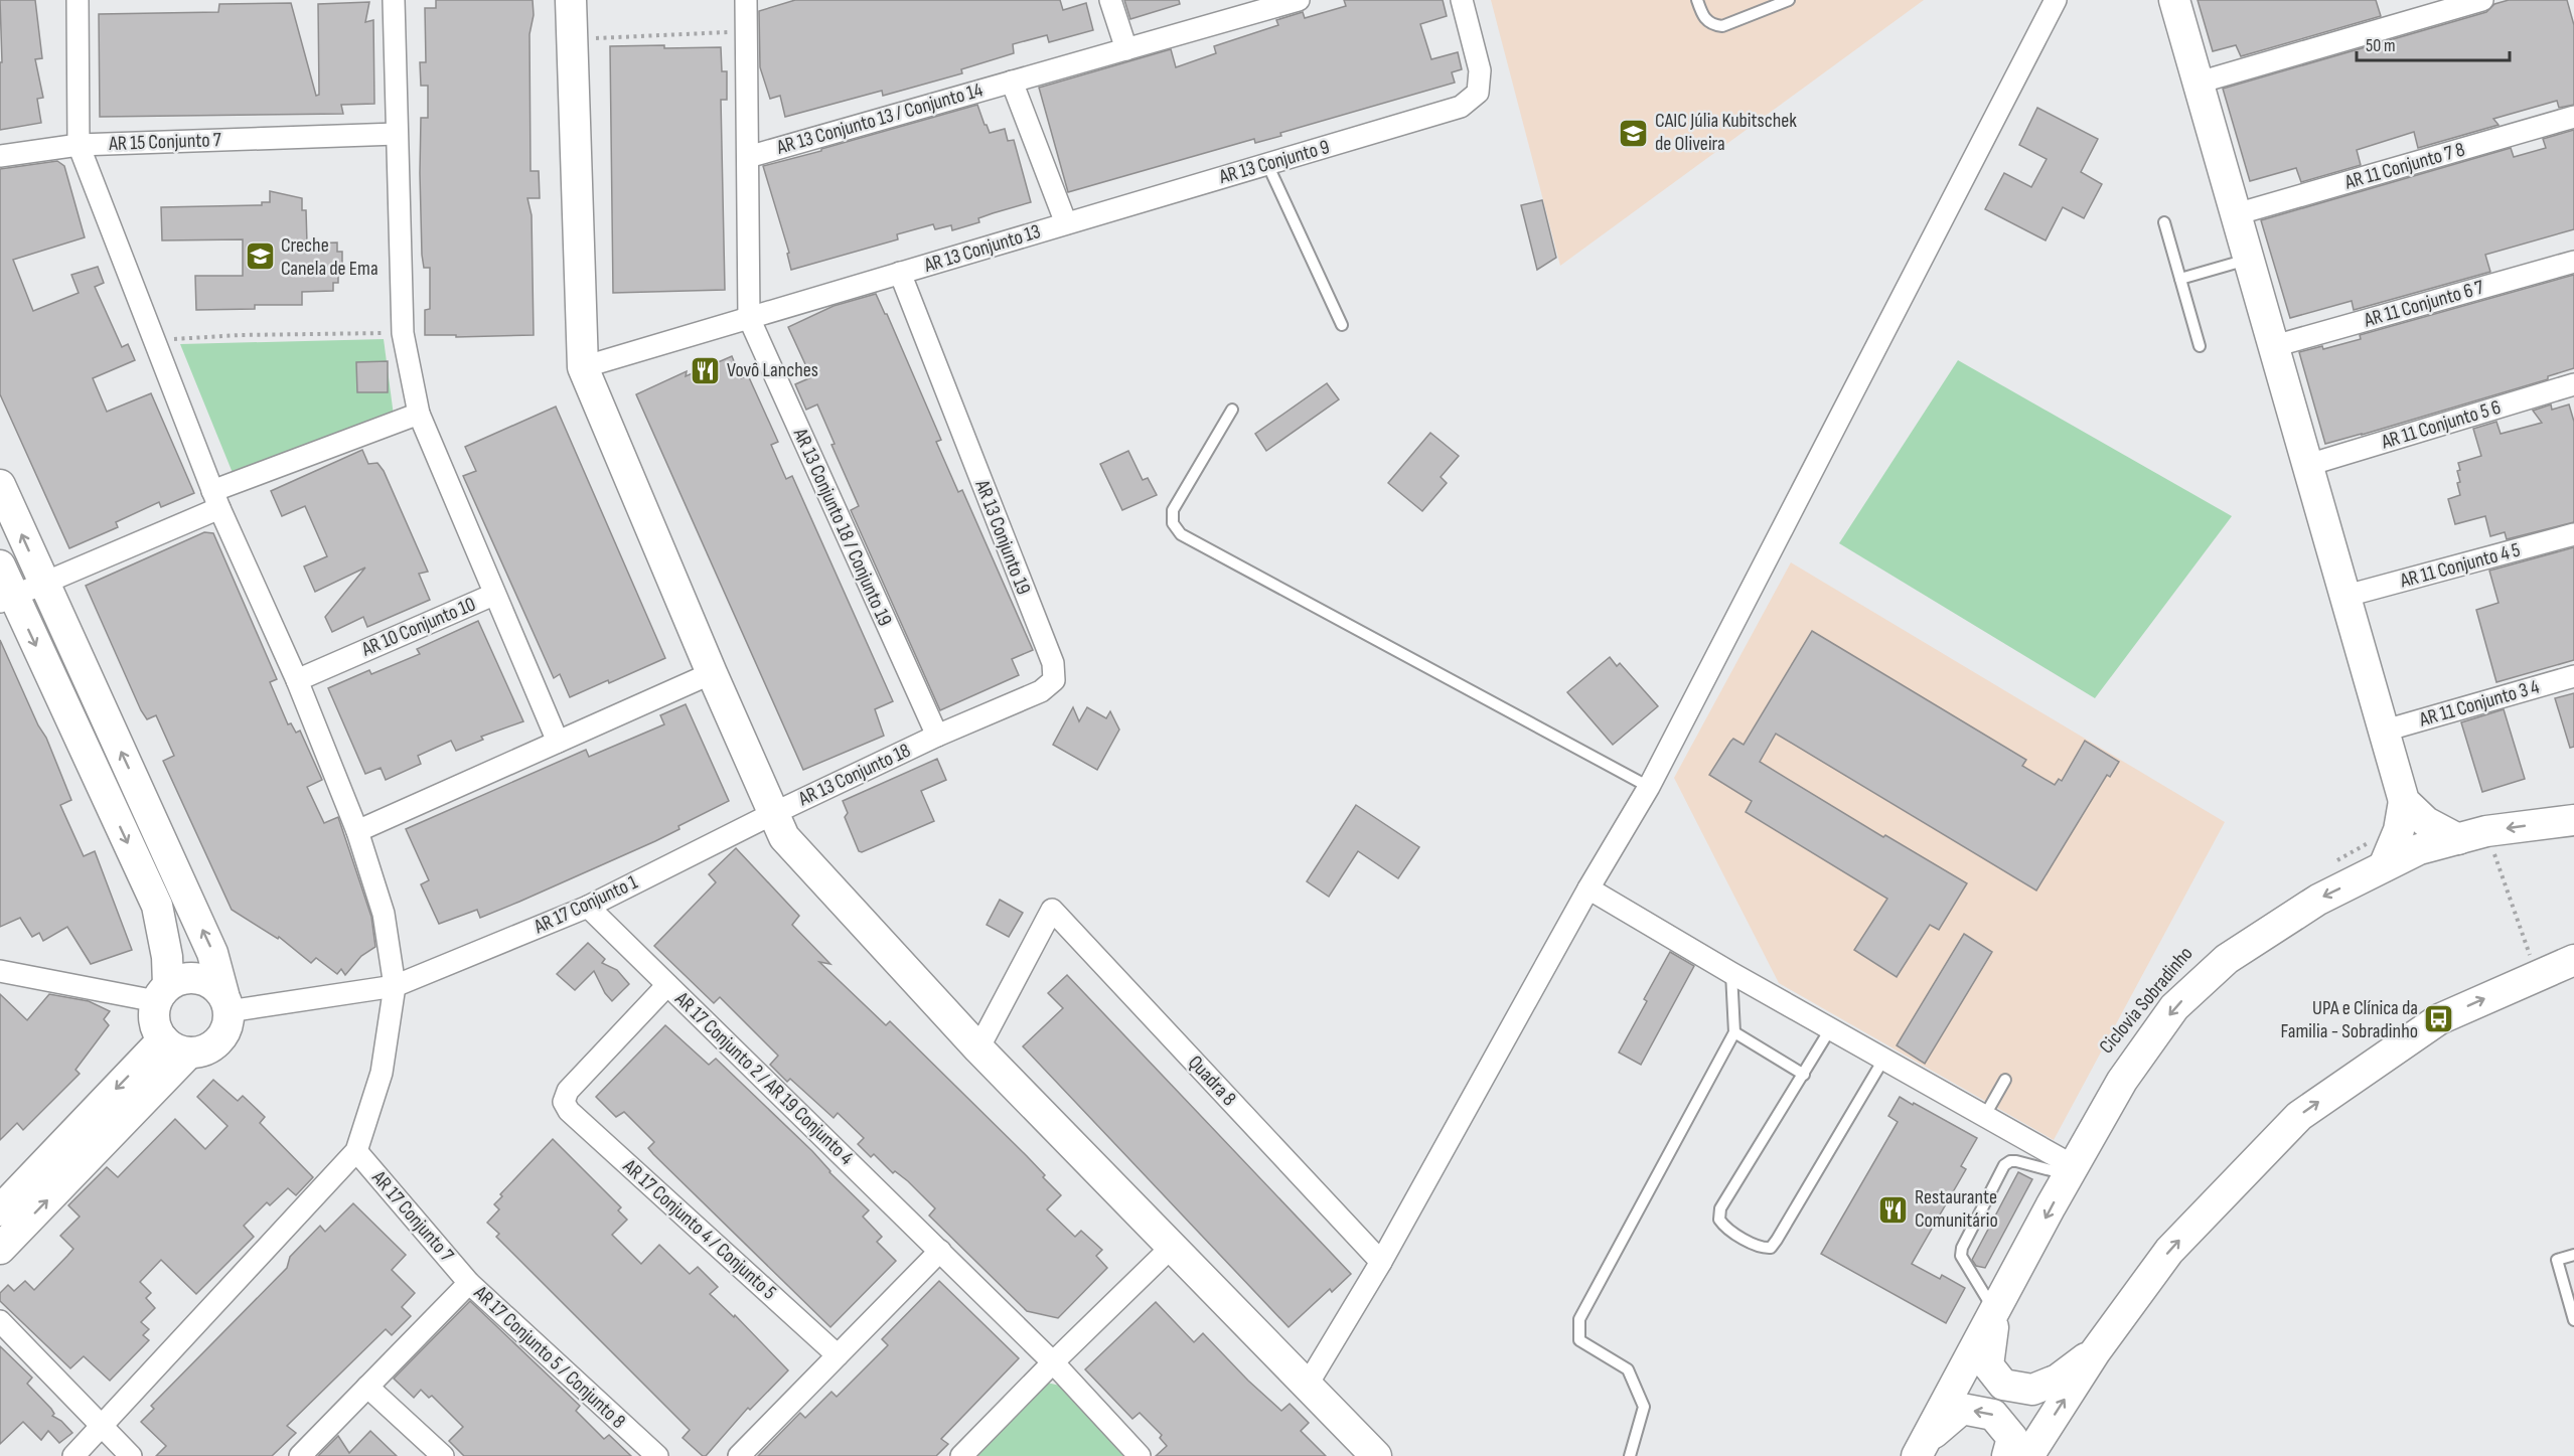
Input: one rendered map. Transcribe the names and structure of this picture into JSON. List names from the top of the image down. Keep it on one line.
{"streets":{"street":["AR 13 Conjunto 13 / Conjunto 14","AR 15 Conjunto 7","AR 13 Conjunto 9","AR 11 Conjunto 7 8","AR 13 Conjunto 13","AR 11 Conjunto 6 7","AR 11 Conjunto 5 6","AR 13 Conjunto 18 / Conjunto 19","AR 13 Conjunto 19","AR 11 Conjunto 4 5","AR 10 Conjunto 10","AR 11 Conjunto 3 4","AR 13 Conjunto 18","AR 17 Conjunto 1","AR 17 Conjunto 2 / AR 19 Conjunto 4","Quadra 8","AR 17 Conjunto 7","AR 17 Conjunto 4 / Conjunto 5","AR 17 Conjunto 5 / Conjunto 8"]},"crossings":[["AR 13 Conjunto 9","AR 13 Conjunto 13"],["AR 13 Conjunto 13","AR 13 Conjunto 18 / Conjunto 19"],["AR 13 Conjunto 13","AR 13 Conjunto 19"],["AR 13 Conjunto 18 / Conjunto 19","AR 13 Conjunto 19"],["AR 13 Conjunto 18 / Conjunto 19","AR 13 Conjunto 18"],["AR 13 Conjunto 19","AR 13 Conjunto 18"],["AR 13 Conjunto 18","AR 17 Conjunto 1"],["AR 17 Conjunto 1","AR 17 Conjunto 2 / AR 19 Conjunto 4"],["AR 17 Conjunto 2 / AR 19 Conjunto 4","AR 17 Conjunto 4 / Conjunto 5"],["AR 17 Conjunto 7","AR 17 Conjunto 5 / Conjunto 8"]],"places":{"school or university":["CAIC Júlia Kubitschek de Oliveira","Creche Canela de Ema"],"restaurant":["Vovô Lanches","Restaurante Comunitário"],"bus stop":["UPA e Clínica da Familia - Sobradinho"]},"scale_bar":"50 m"}
